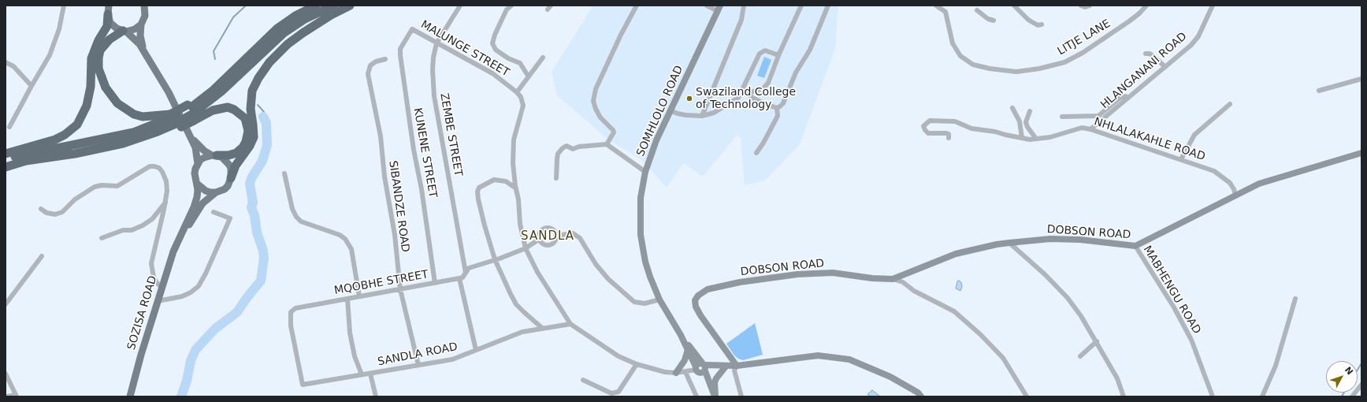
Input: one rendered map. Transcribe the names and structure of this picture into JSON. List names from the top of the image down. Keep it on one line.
{"streets":{"main road":["SOZISA ROAD"],"street":["LITJE LANE","MALUNGE STREET","HLANGANANI ROAD","SOMHLOLO ROAD","ZEMBE STREET","NHLALAKAHLE ROAD","KUNENE STREET","SIBANDZE ROAD","DOBSON ROAD","MQOBHE STREET","MABHENGU ROAD","SANDLA ROAD"]},"crossings":[["MALUNGE STREET","SOMHLOLO ROAD"],["MALUNGE STREET","ZEMBE STREET"],["MALUNGE STREET","KUNENE STREET"],["MALUNGE STREET","SANDLA ROAD"],["HLANGANANI ROAD","NHLALAKAHLE ROAD"],["NHLALAKAHLE ROAD","DOBSON ROAD"],["KUNENE STREET","MQOBHE STREET"],["SIBANDZE ROAD","MQOBHE STREET"],["SIBANDZE ROAD","SANDLA ROAD"],["DOBSON ROAD","MABHENGU ROAD"],["MQOBHE STREET","SANDLA ROAD"]],"districts":["SANDLA"],"places":["Swaziland College of Technology"],"north":"top right"}
